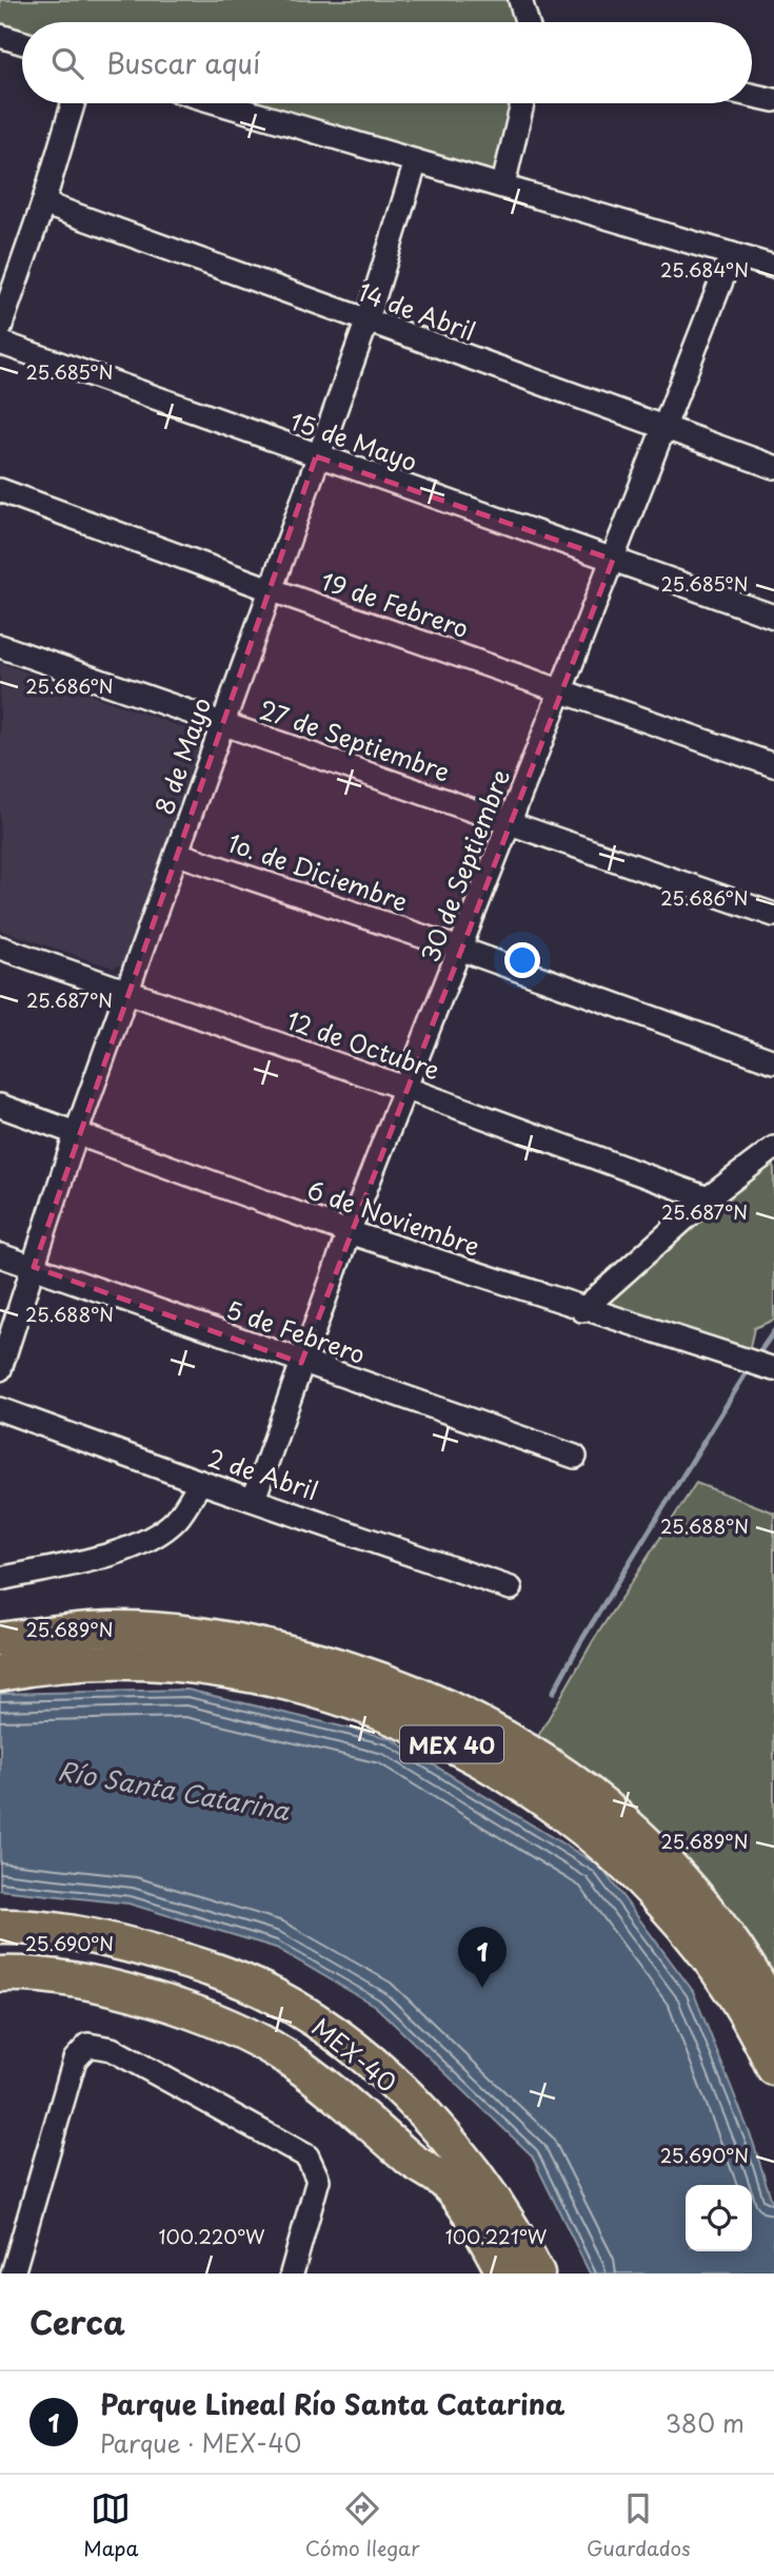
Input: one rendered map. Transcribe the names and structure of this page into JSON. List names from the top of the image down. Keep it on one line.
{"streets":{"highway":["MEX 40","MEX-40"],"street":["14 de Abril","15 de Mayo","19 de Febrero","27 de Septiembre","8 de Mayo","30 de Septiembre","1o. de Diciembre","12 de Octubre","6 de Noviembre","5 de Febrero","2 de Abril"]},"crossings":[["14 de Abril","8 de Mayo"],["14 de Abril","30 de Septiembre"],["15 de Mayo","8 de Mayo"],["15 de Mayo","30 de Septiembre"],["19 de Febrero","8 de Mayo"],["19 de Febrero","30 de Septiembre"],["27 de Septiembre","8 de Mayo"],["27 de Septiembre","30 de Septiembre"],["8 de Mayo","1o. de Diciembre"],["8 de Mayo","12 de Octubre"],["8 de Mayo","6 de Noviembre"],["8 de Mayo","5 de Febrero"],["30 de Septiembre","1o. de Diciembre"],["30 de Septiembre","12 de Octubre"],["30 de Septiembre","6 de Noviembre"],["30 de Septiembre","5 de Febrero"],["30 de Septiembre","2 de Abril"]],"water":["Río Santa Catarina"],"page":{"search":"Buscar aquí","pins":"1","heading":"Cerca","list":[{"mark":"1","name":"Parque Lineal Río Santa Catarina","note":"Parque · MEX-40","value":"380 m"}],"nav":["Mapa","Cómo llegar","Guardados"]},"coordinates":["25.684°N","25.685°N","25.686°N","25.687°N","25.688°N","25.689°N","25.690°N","100.220°W","100.221°W"]}
